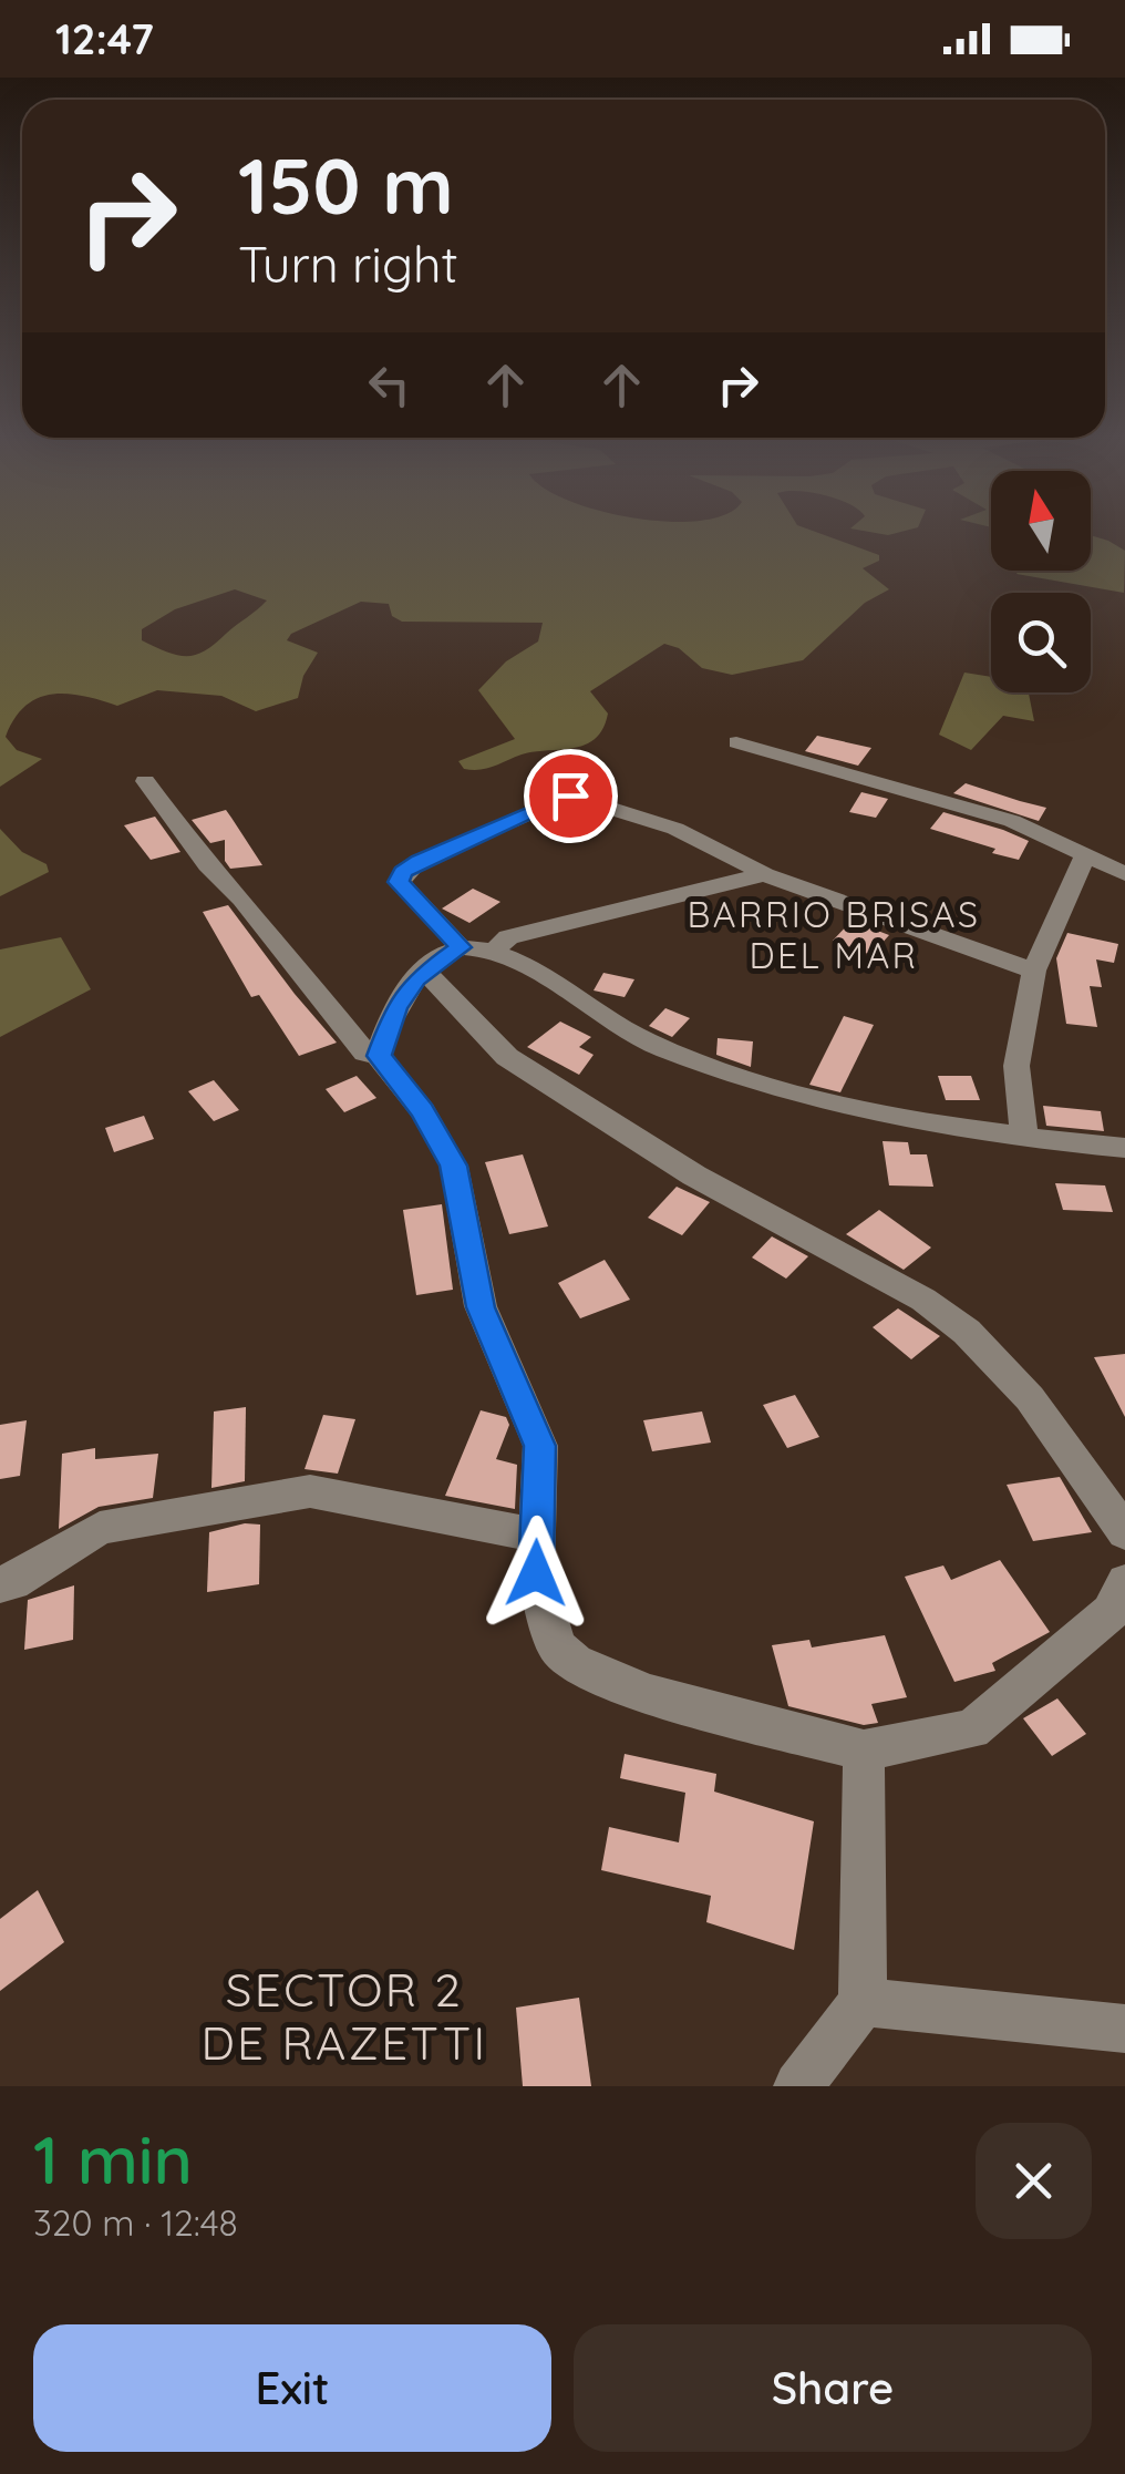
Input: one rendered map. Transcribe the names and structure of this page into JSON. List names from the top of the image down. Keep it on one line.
{"districts":["BARRIO BRISAS DEL MAR","SECTOR 2 DE RAZETTI"],"north":"top","page":{"status":"12:47","turn":["150 m","Turn right"],"heading":["1 min","320 m · 12:48"],"buttons":["Exit","Share"]}}
